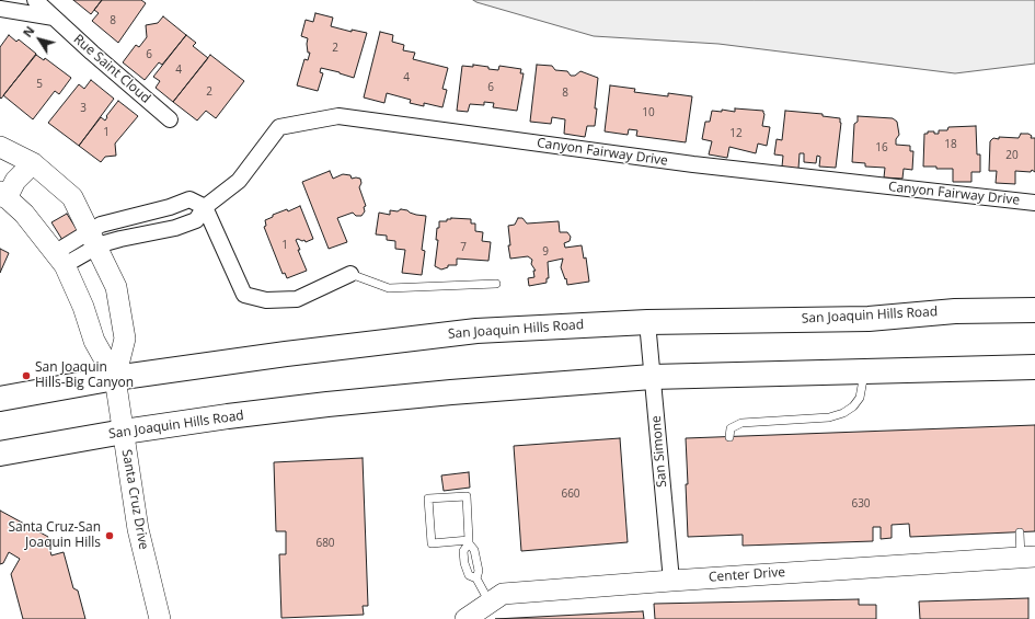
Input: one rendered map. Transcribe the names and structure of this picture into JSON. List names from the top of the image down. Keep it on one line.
{"streets":{"main road":["San Joaquin Hills Road"],"street":["Rue Saint Cloud","Canyon Fairway Drive","San Simone","Santa Cruz Drive","Center Drive"]},"crossings":[["San Joaquin Hills Road","San Simone"],["San Joaquin Hills Road","Santa Cruz Drive"],["San Simone","Center Drive"]],"places":["San Joaquin Hills-Big Canyon","Santa Cruz-San Joaquin Hills"],"house_numbers":["8","2","6","4","4","5","6","2","8","3","10","1","12","18","16","20","1","7","9","660","630","680"],"north":"top left"}
